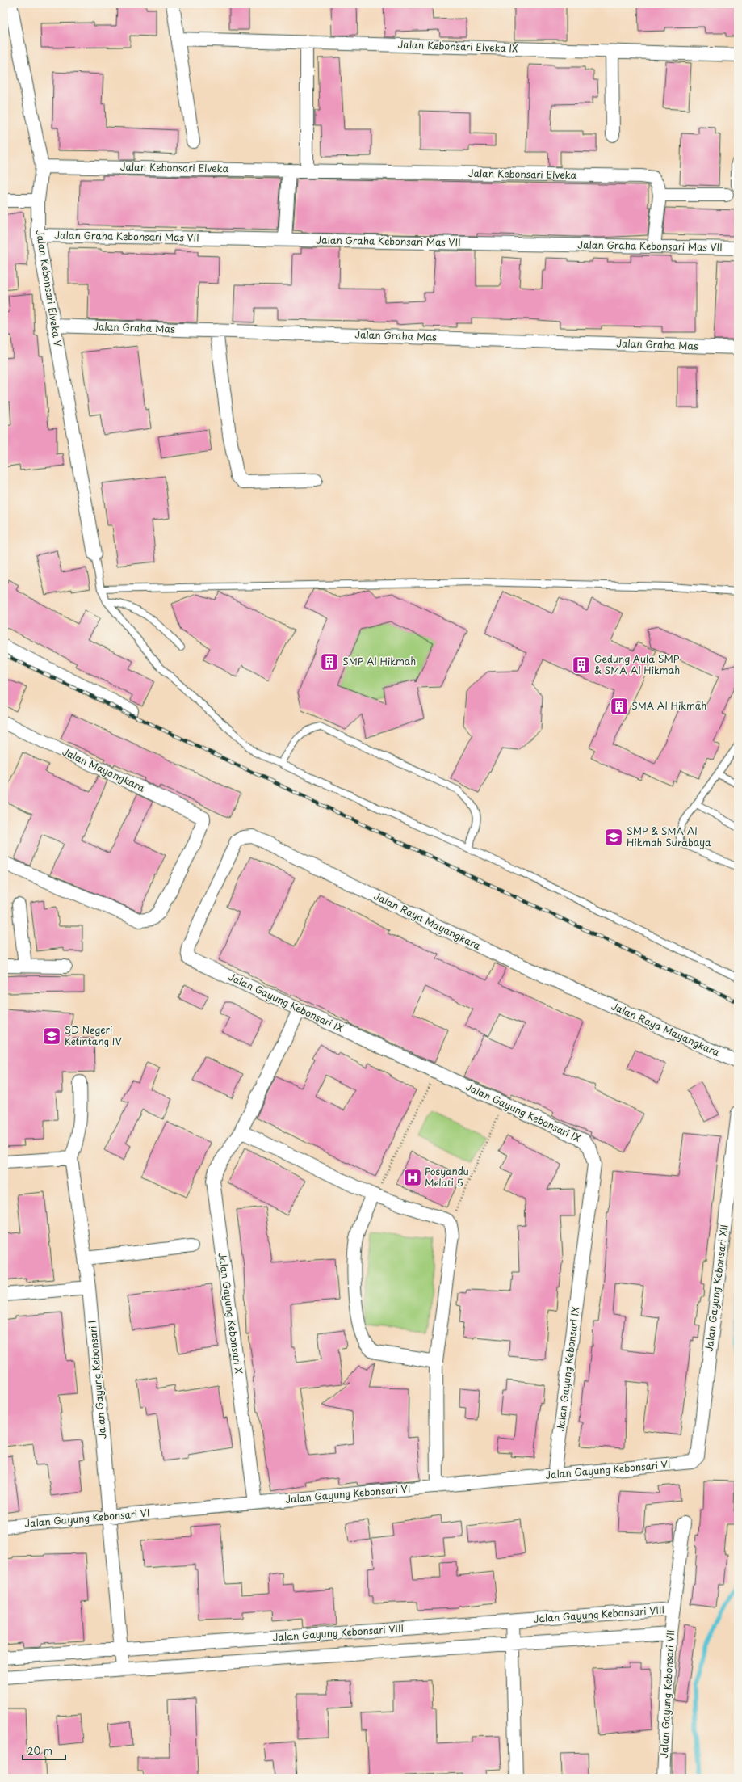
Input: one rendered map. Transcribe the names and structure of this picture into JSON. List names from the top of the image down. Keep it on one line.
{"streets":{"street":["Jalan Kebonsari Elveka IX","Jalan Kebonsari Elveka","Jalan Graha Kebonsari Mas VII","Jalan Kebonsari Elveka V","Jalan Graha Mas","Jalan Mayangkara","Jalan Raya Mayangkara","Jalan Gayung Kebonsari IX","Jalan Gayung Kebonsari XII","Jalan Gayung Kebonsari X","Jalan Gayung Kebonsari I","Jalan Gayung Kebonsari VI","Jalan Gayung Kebonsari VIII","Jalan Gayung Kebonsari VII"]},"crossings":[["Jalan Kebonsari Elveka","Jalan Kebonsari Elveka V"],["Jalan Graha Kebonsari Mas VII","Jalan Kebonsari Elveka V"],["Jalan Kebonsari Elveka V","Jalan Graha Mas"],["Jalan Raya Mayangkara","Jalan Gayung Kebonsari IX"],["Jalan Gayung Kebonsari IX","Jalan Gayung Kebonsari X"],["Jalan Gayung Kebonsari IX","Jalan Gayung Kebonsari VI"],["Jalan Gayung Kebonsari XII","Jalan Gayung Kebonsari VI"],["Jalan Gayung Kebonsari X","Jalan Gayung Kebonsari VI"],["Jalan Gayung Kebonsari I","Jalan Gayung Kebonsari VI"],["Jalan Gayung Kebonsari I","Jalan Gayung Kebonsari VIII"],["Jalan Gayung Kebonsari VIII","Jalan Gayung Kebonsari VII"]],"places":{"building":["SMP Al Hikmah","Gedung Aula SMP & SMA Al Hikmah","SMA Al Hikmah"],"school or university":["SMP & SMA Al Hikmah Surabaya","SD Negeri Ketintang IV"],"hospital":["Posyandu Melati 5"]},"scale_bar":"20 m"}
